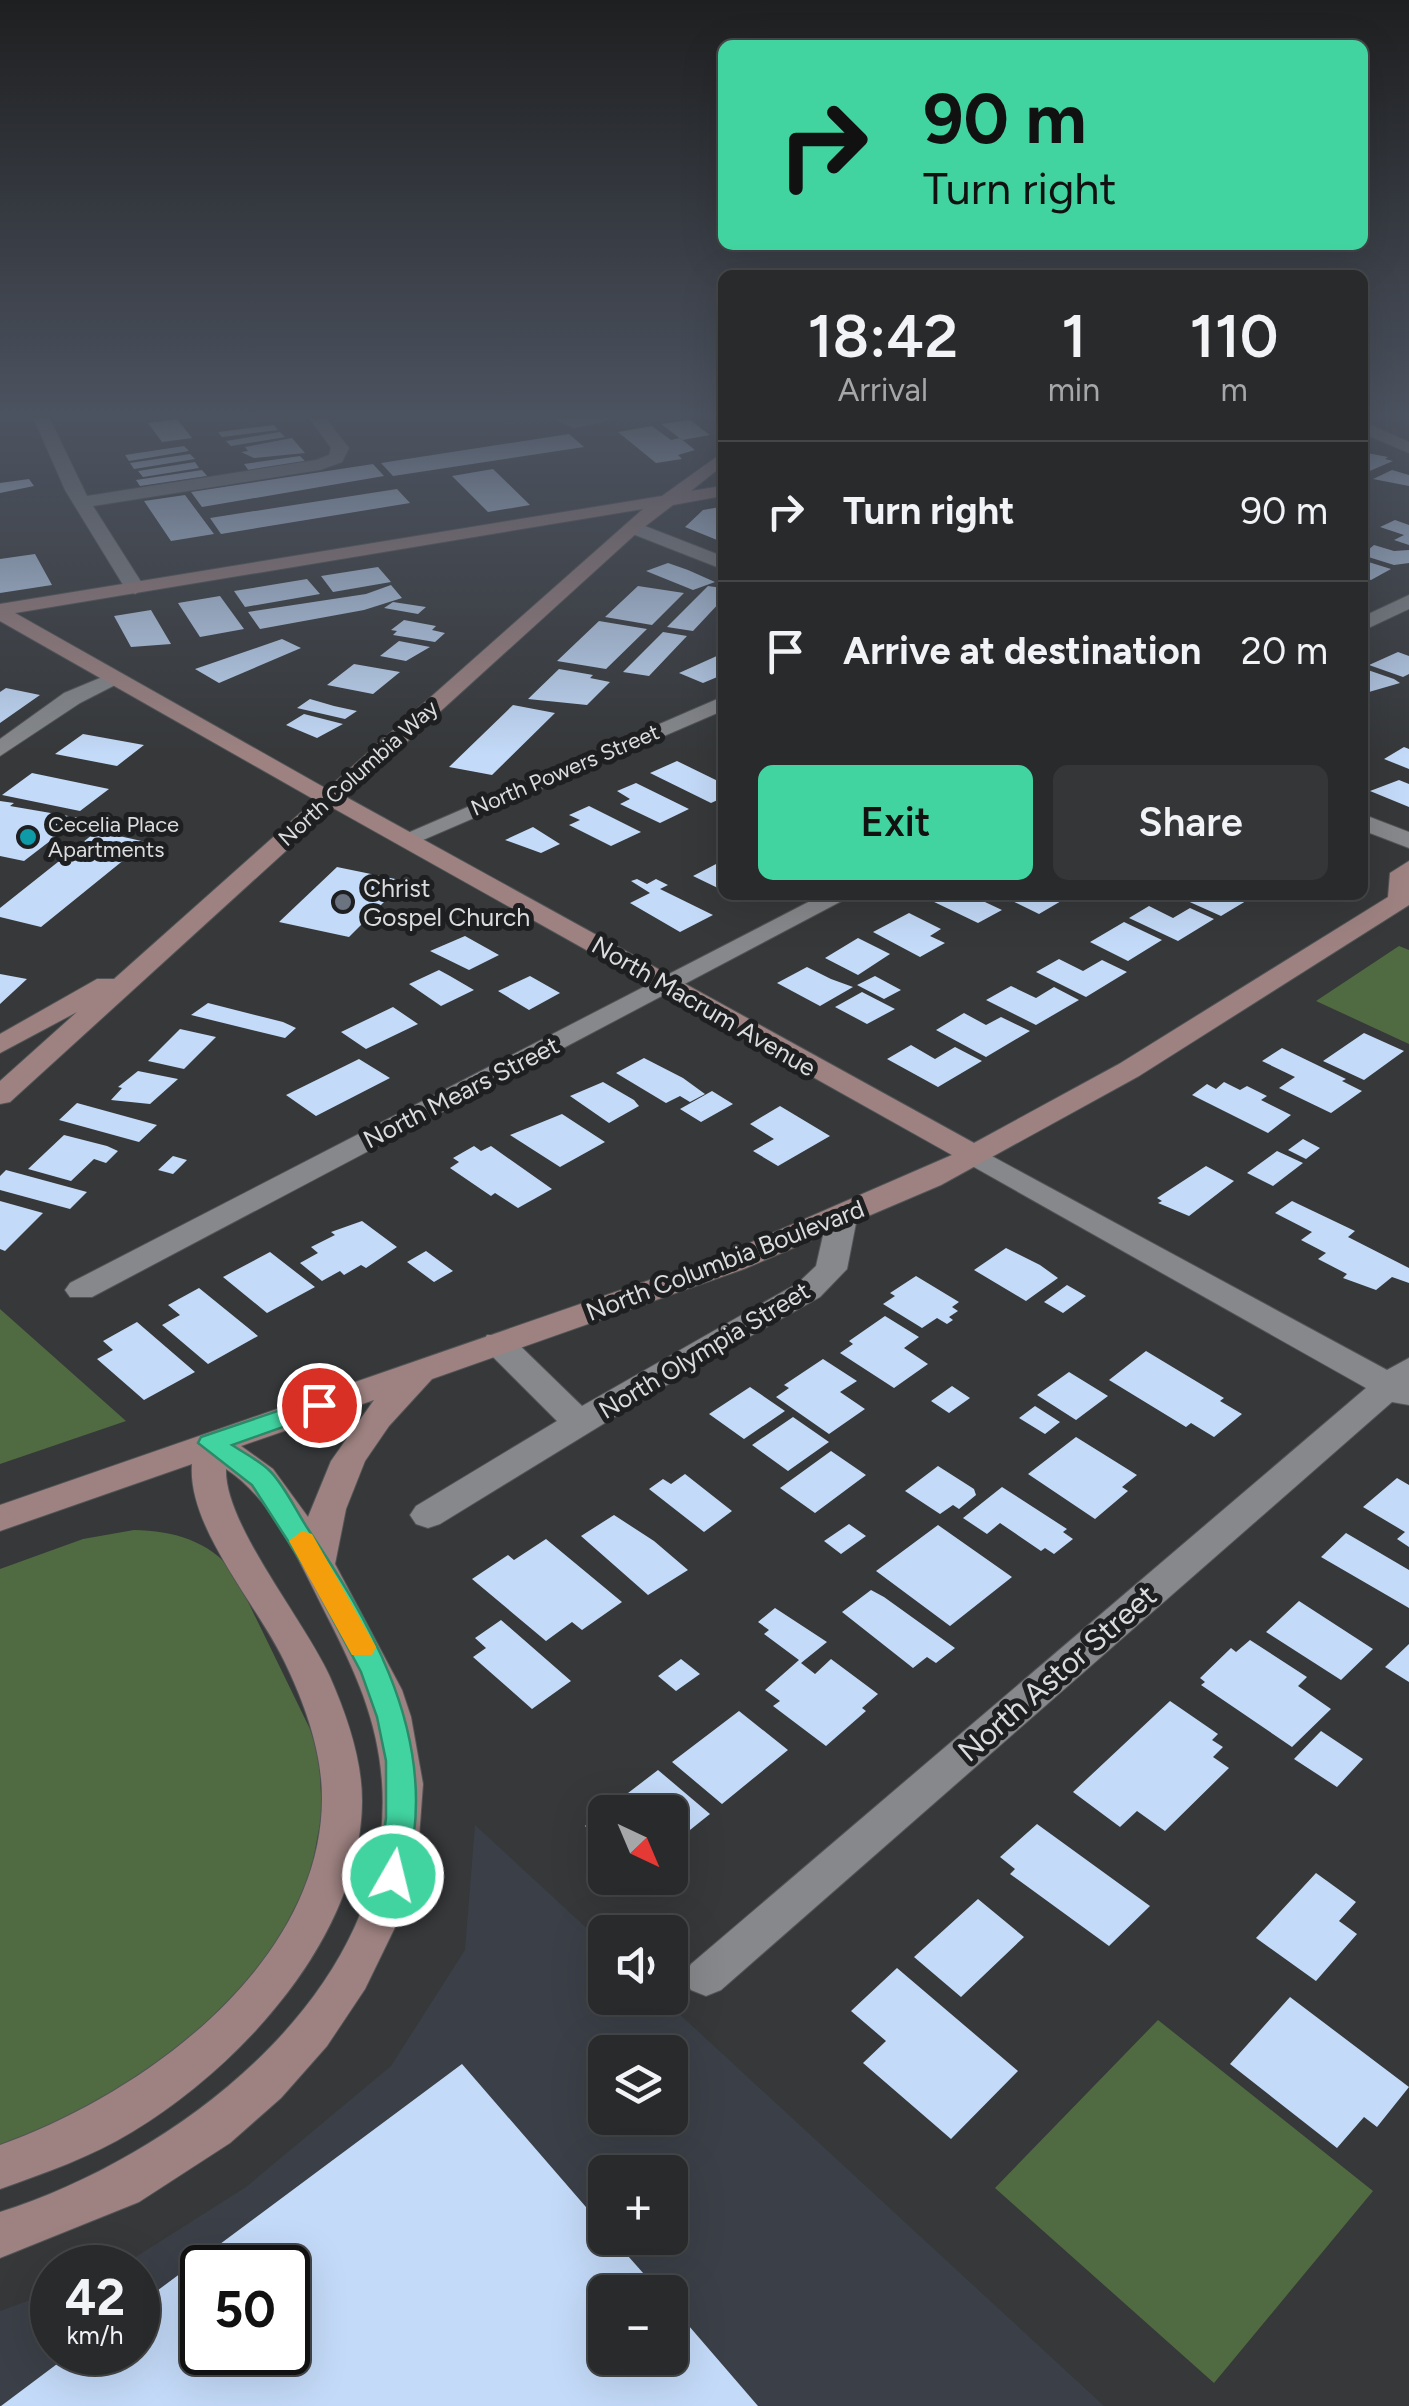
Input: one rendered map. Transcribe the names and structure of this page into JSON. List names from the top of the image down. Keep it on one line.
{"streets":{"main road":["North Columbia Way","North Macrum Avenue","North Columbia Boulevard"],"street":["North Powers Street","North Mears Street","North Olympia Street","North Astor Street"]},"crossings":[["North Powers Street","North Macrum Avenue"],["North Columbia Way","North Macrum Avenue"],["North Macrum Avenue","North Mears Street"],["North Macrum Avenue","North Columbia Boulevard"],["North Macrum Avenue","North Astor Street"],["North Columbia Boulevard","North Olympia Street"]],"places":["Cecelia Place Apartments","Christ Gospel Church"],"north":"bottom right","page":{"turn":["90 m","Turn right"],"eta":["18:42","Arrival","1","min","110","m"],"list":[{"name":"Turn right","value":"90 m"},{"name":"Arrive at destination","value":"20 m"}],"buttons":["Exit","Share"],"map_buttons":["+","−"],"speed":"42 km/h","limit":"50"}}
